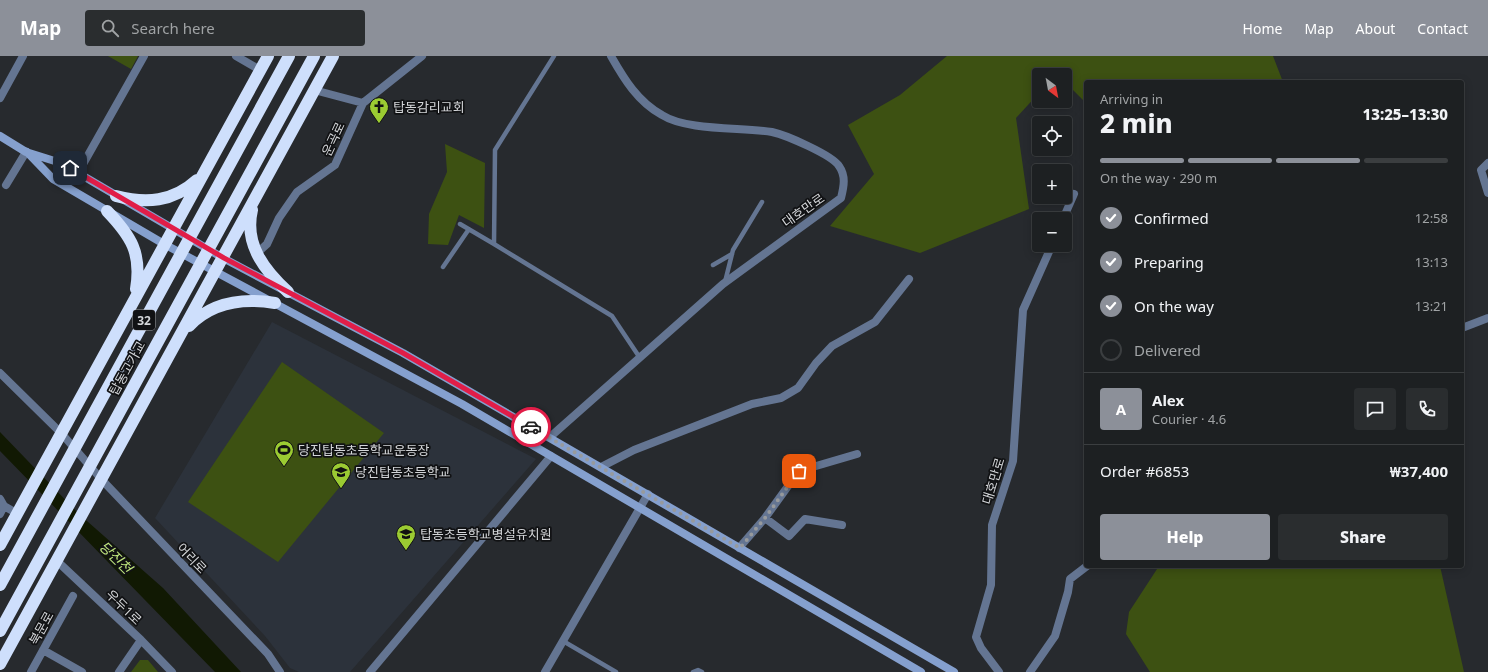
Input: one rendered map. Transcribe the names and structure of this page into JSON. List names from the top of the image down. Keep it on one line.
{"streets":{"highway":["32","탑동고가교"],"street":["운곡로","대호만로","어리로","우두1로","북문로"]},"water":["당진천"],"places":{"church":["탑동감리교회"],"sports":["당진탑동초등학교운동장"],"school or university":["당진탑동초등학교","탑동초등학교병설유치원"]},"north":"bottom right","page":{"header":"Map","search":"Search here","nav":["Home","Map","About","Contact"],"map_buttons":["+","−"],"heading":["2 min","Arriving in","13:25–13:30"],"panel":["Alex","Courier · 4.6","Order #6853","₩37,400"],"bar":"On the way · 290 m","list":[["Confirmed","12:58"],["Preparing","13:13"],["On the way","13:21"],"Delivered"],"round":"A","buttons":["Help","Share"]}}
